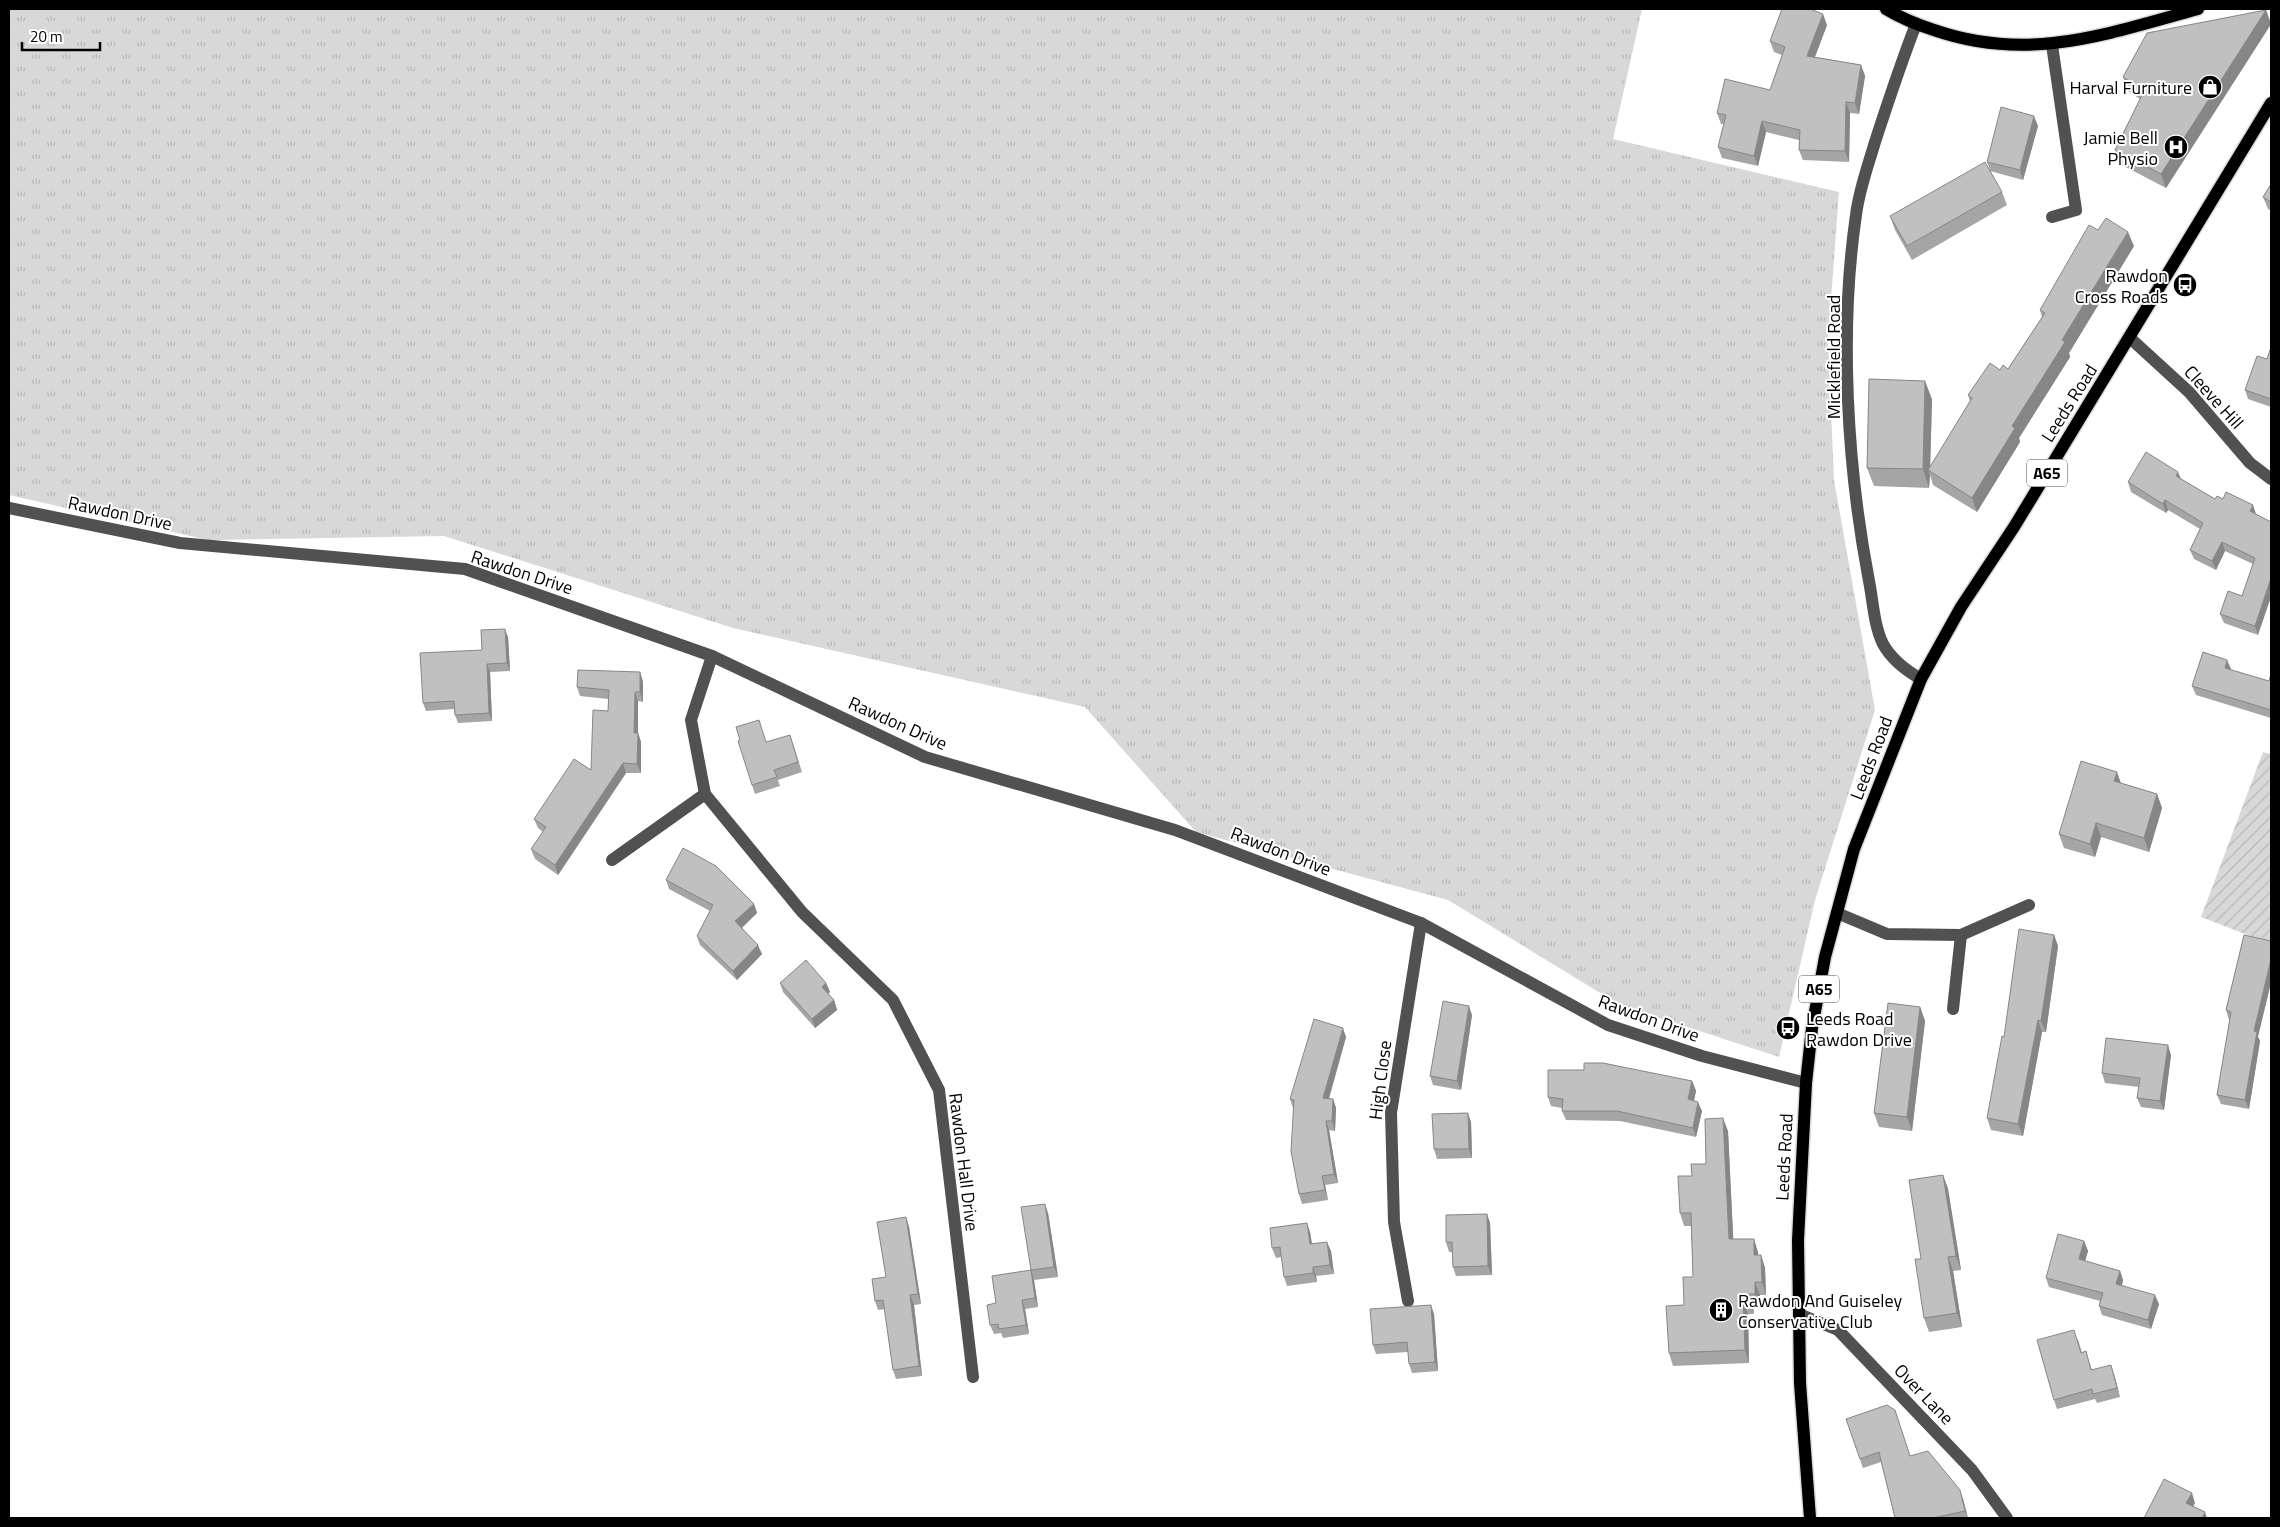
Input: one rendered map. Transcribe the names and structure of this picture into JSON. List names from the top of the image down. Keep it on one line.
{"streets":{"main road":["Leeds Road","A65"],"street":["Micklefield Road","Cleeve Hill","Rawdon Drive","High Close","Rawdon Hall Drive","Over Lane"]},"crossings":[["Micklefield Road","Leeds Road"],["Cleeve Hill","Leeds Road"],["Leeds Road","Rawdon Drive"],["Leeds Road","Over Lane"],["Rawdon Drive","High Close"],["Rawdon Drive","Rawdon Hall Drive"]],"places":{"shop":["Harval Furniture"],"hospital":["Jamie Bell Physio"],"bus stop":["Rawdon Cross Roads","Leeds Road Rawdon Drive"],"building":["Rawdon And Guiseley Conservative Club"]},"scale_bar":"20 m"}
